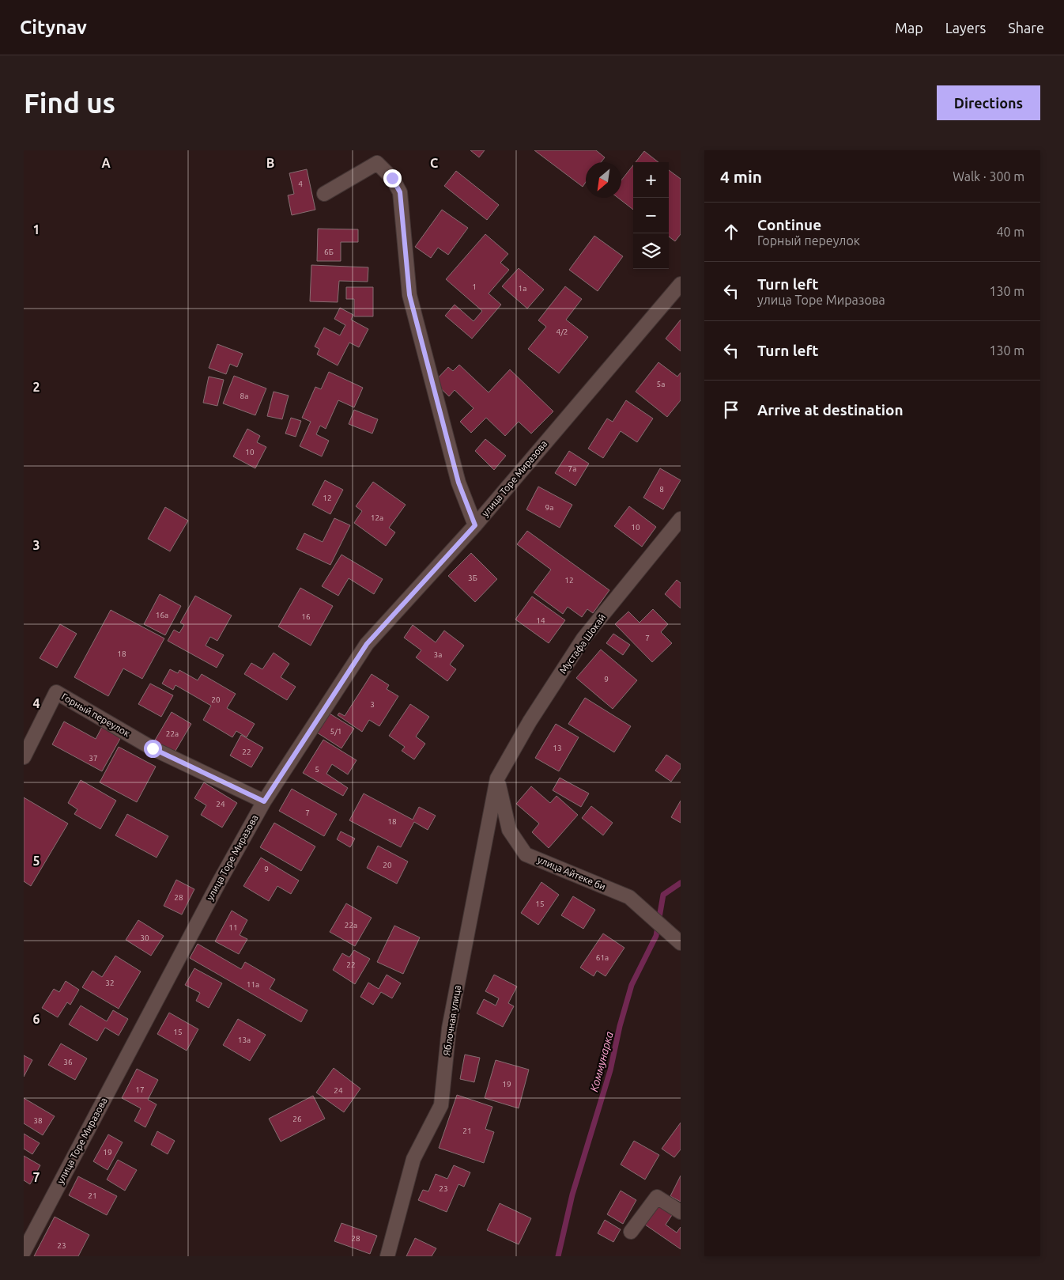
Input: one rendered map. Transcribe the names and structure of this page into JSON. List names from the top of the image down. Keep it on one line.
{"streets":{"street":["улица Торе Миразова","Мустафа Шокай","Горный переулок","улица Айтеке би","Яблочная улица"]},"crossings":[["улица Торе Миразова","Горный переулок"],["Мустафа Шокай","улица Айтеке би"],["Мустафа Шокай","Яблочная улица"],["улица Айтеке би","Яблочная улица"]],"water":["Коммунарка"],"house_numbers":["4","6Б","1","1а","4/2","5а","8а","10","7а","8","12","9а","12а","10","3Б","12","16а","16","14","7","18","3а","9","20","3","5/1","22а","13","22","37","5","24","7","18","20","9","28","15","22а","11","30","61а","22","32","11а","15","13а","36","19","17","24","26","38","21","19","23","21","28","23"],"north":"bottom left","page":{"header":"Citynav","nav":["Map","Layers","Share"],"buttons":"Directions","title":"Find us","heading":["4 min","Walk · 300 m"],"map_buttons":["+","−"],"list":[["Continue","Горный переулок","40 m"],["Turn left","улица Торе Миразова","130 m"],["Turn left","130 m"],"Arrive at destination"]},"grid":{"columns":["A","B","C"],"rows":["1","2","3","4","5","6","7"]}}
